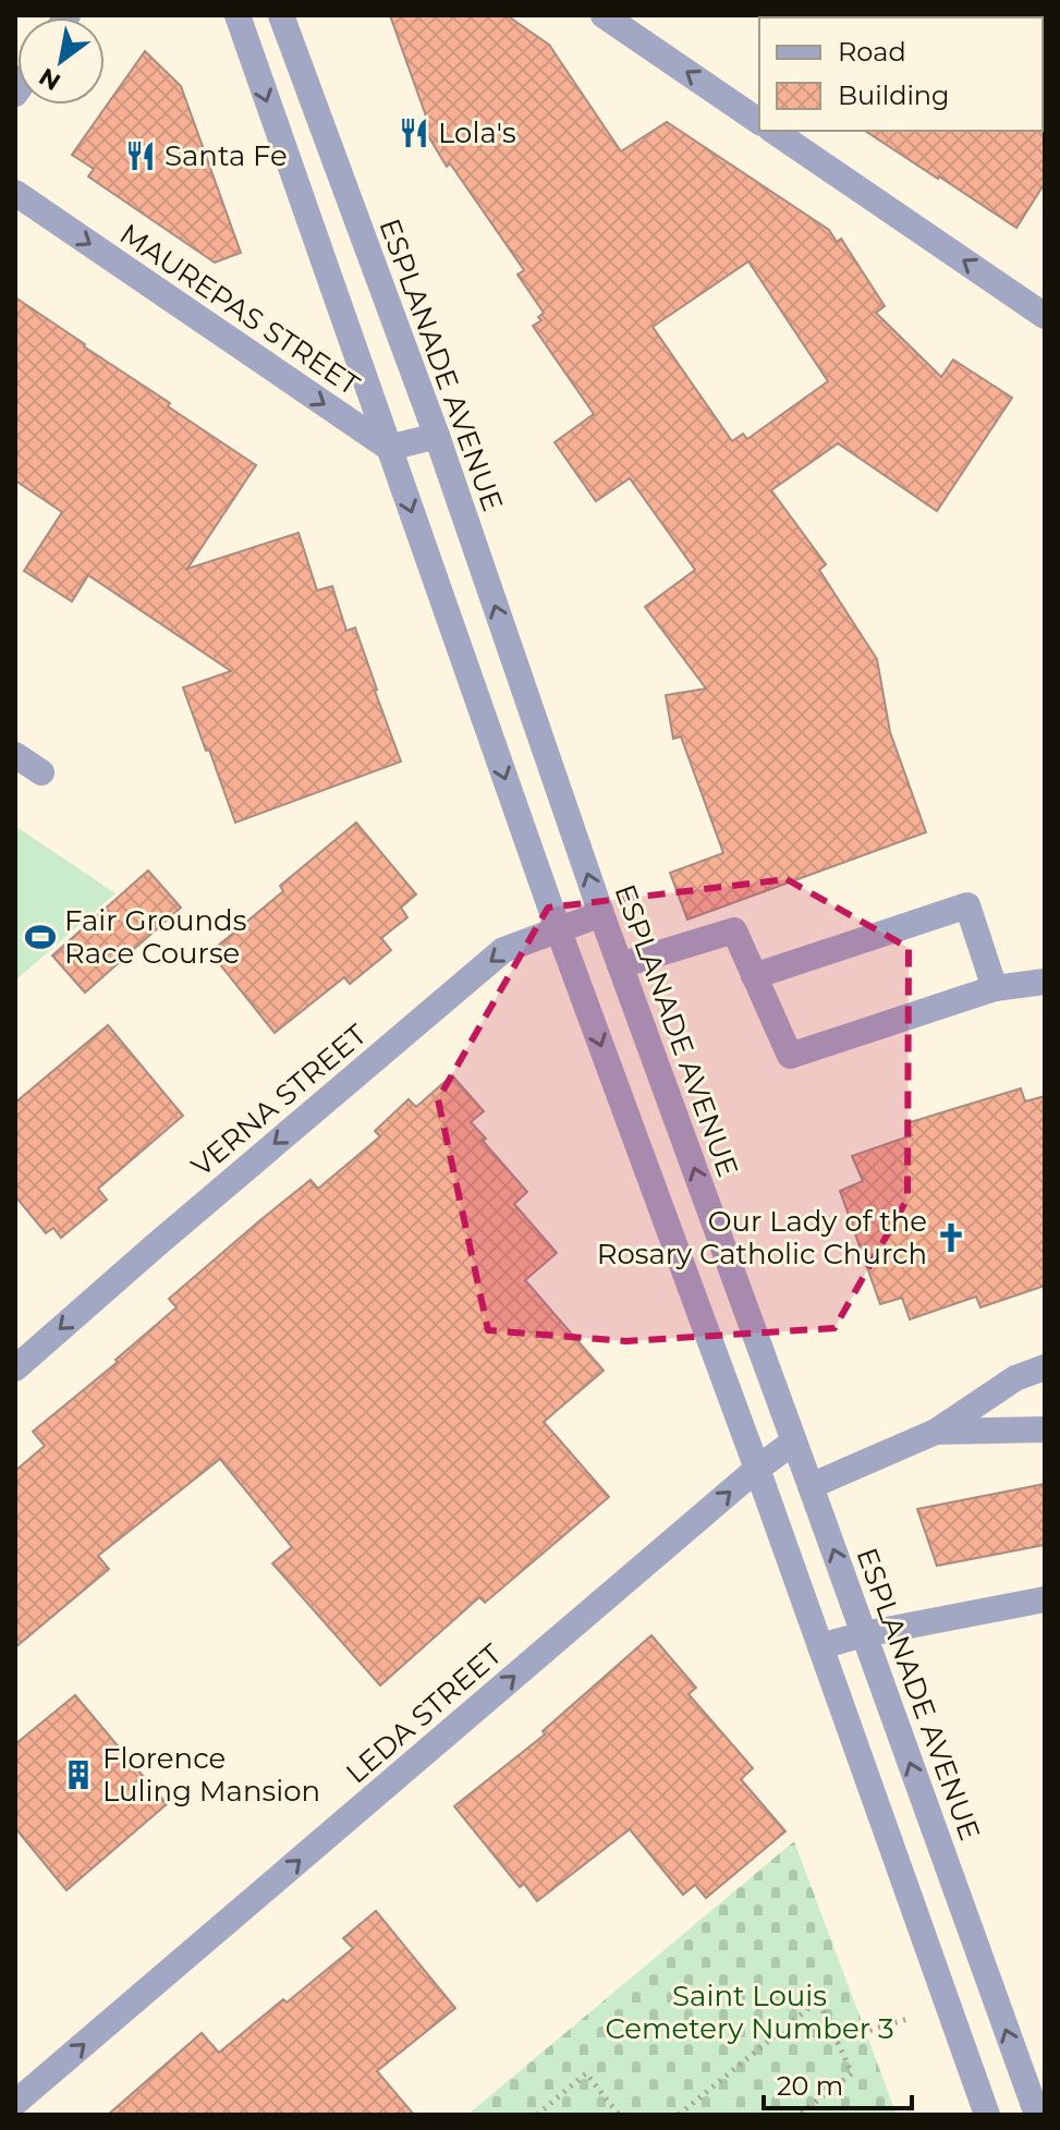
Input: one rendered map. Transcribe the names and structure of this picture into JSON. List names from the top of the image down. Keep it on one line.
{"streets":{"street":["MAUREPAS STREET","ESPLANADE AVENUE","VERNA STREET","LEDA STREET"]},"crossings":[["ESPLANADE AVENUE","VERNA STREET"],["ESPLANADE AVENUE","LEDA STREET"]],"one_way":["MAUREPAS STREET","VERNA STREET","LEDA STREET"],"parks":["Saint Louis Cemetery Number 3"],"places":{"restaurant":["Lola's","Santa Fe"],"sports":["Fair Grounds Race Course"],"church":["Our Lady of the Rosary Catholic Church"],"building":["Florence Luling Mansion"]},"legend":["Road","Building"],"scale_bar":"20 m","north":"bottom left"}
